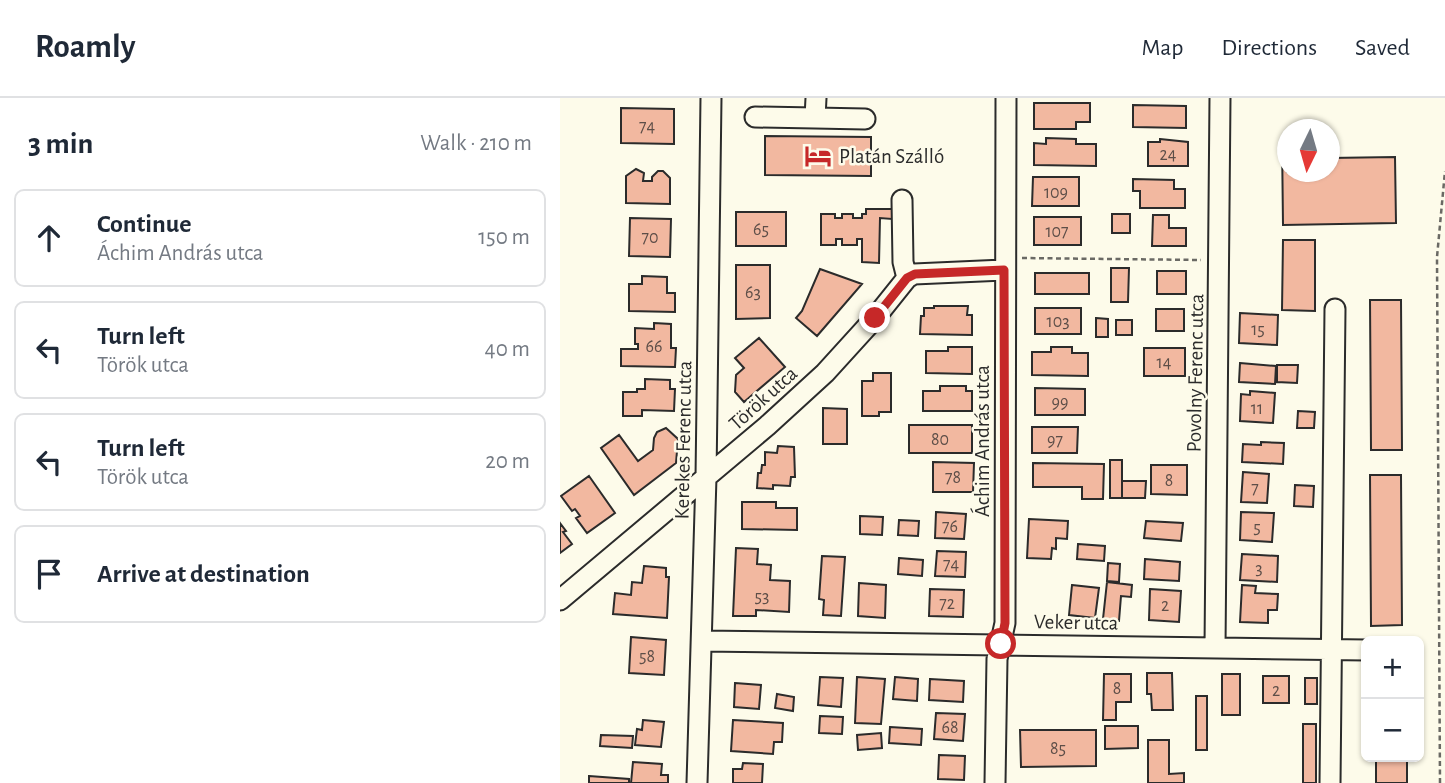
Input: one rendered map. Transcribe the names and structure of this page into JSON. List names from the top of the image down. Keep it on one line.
{"streets":{"street":["Povolny Ferenc utca","Török utca","Kerekes Ferenc utca","Áchim András utca","Veker utca"]},"crossings":[["Povolny Ferenc utca","Veker utca"],["Török utca","Kerekes Ferenc utca"],["Kerekes Ferenc utca","Veker utca"],["Áchim András utca","Veker utca"]],"places":{"hotel":["Platán Szálló"]},"house_numbers":["74","24","109","65","107","70","63","103","15","66","14","99","11","80","97","78","8","7","76","5","74","3","53","72","2","58","8","2","68","85"],"north":"bottom","page":{"header":"Roamly","nav":["Map","Directions","Saved"],"heading":["3 min","Walk · 210 m"],"list":[["Continue","Áchim András utca","150 m"],["Turn left","Török utca","40 m"],["Turn left","Török utca","20 m"],"Arrive at destination"],"map_buttons":["+","−"]}}
